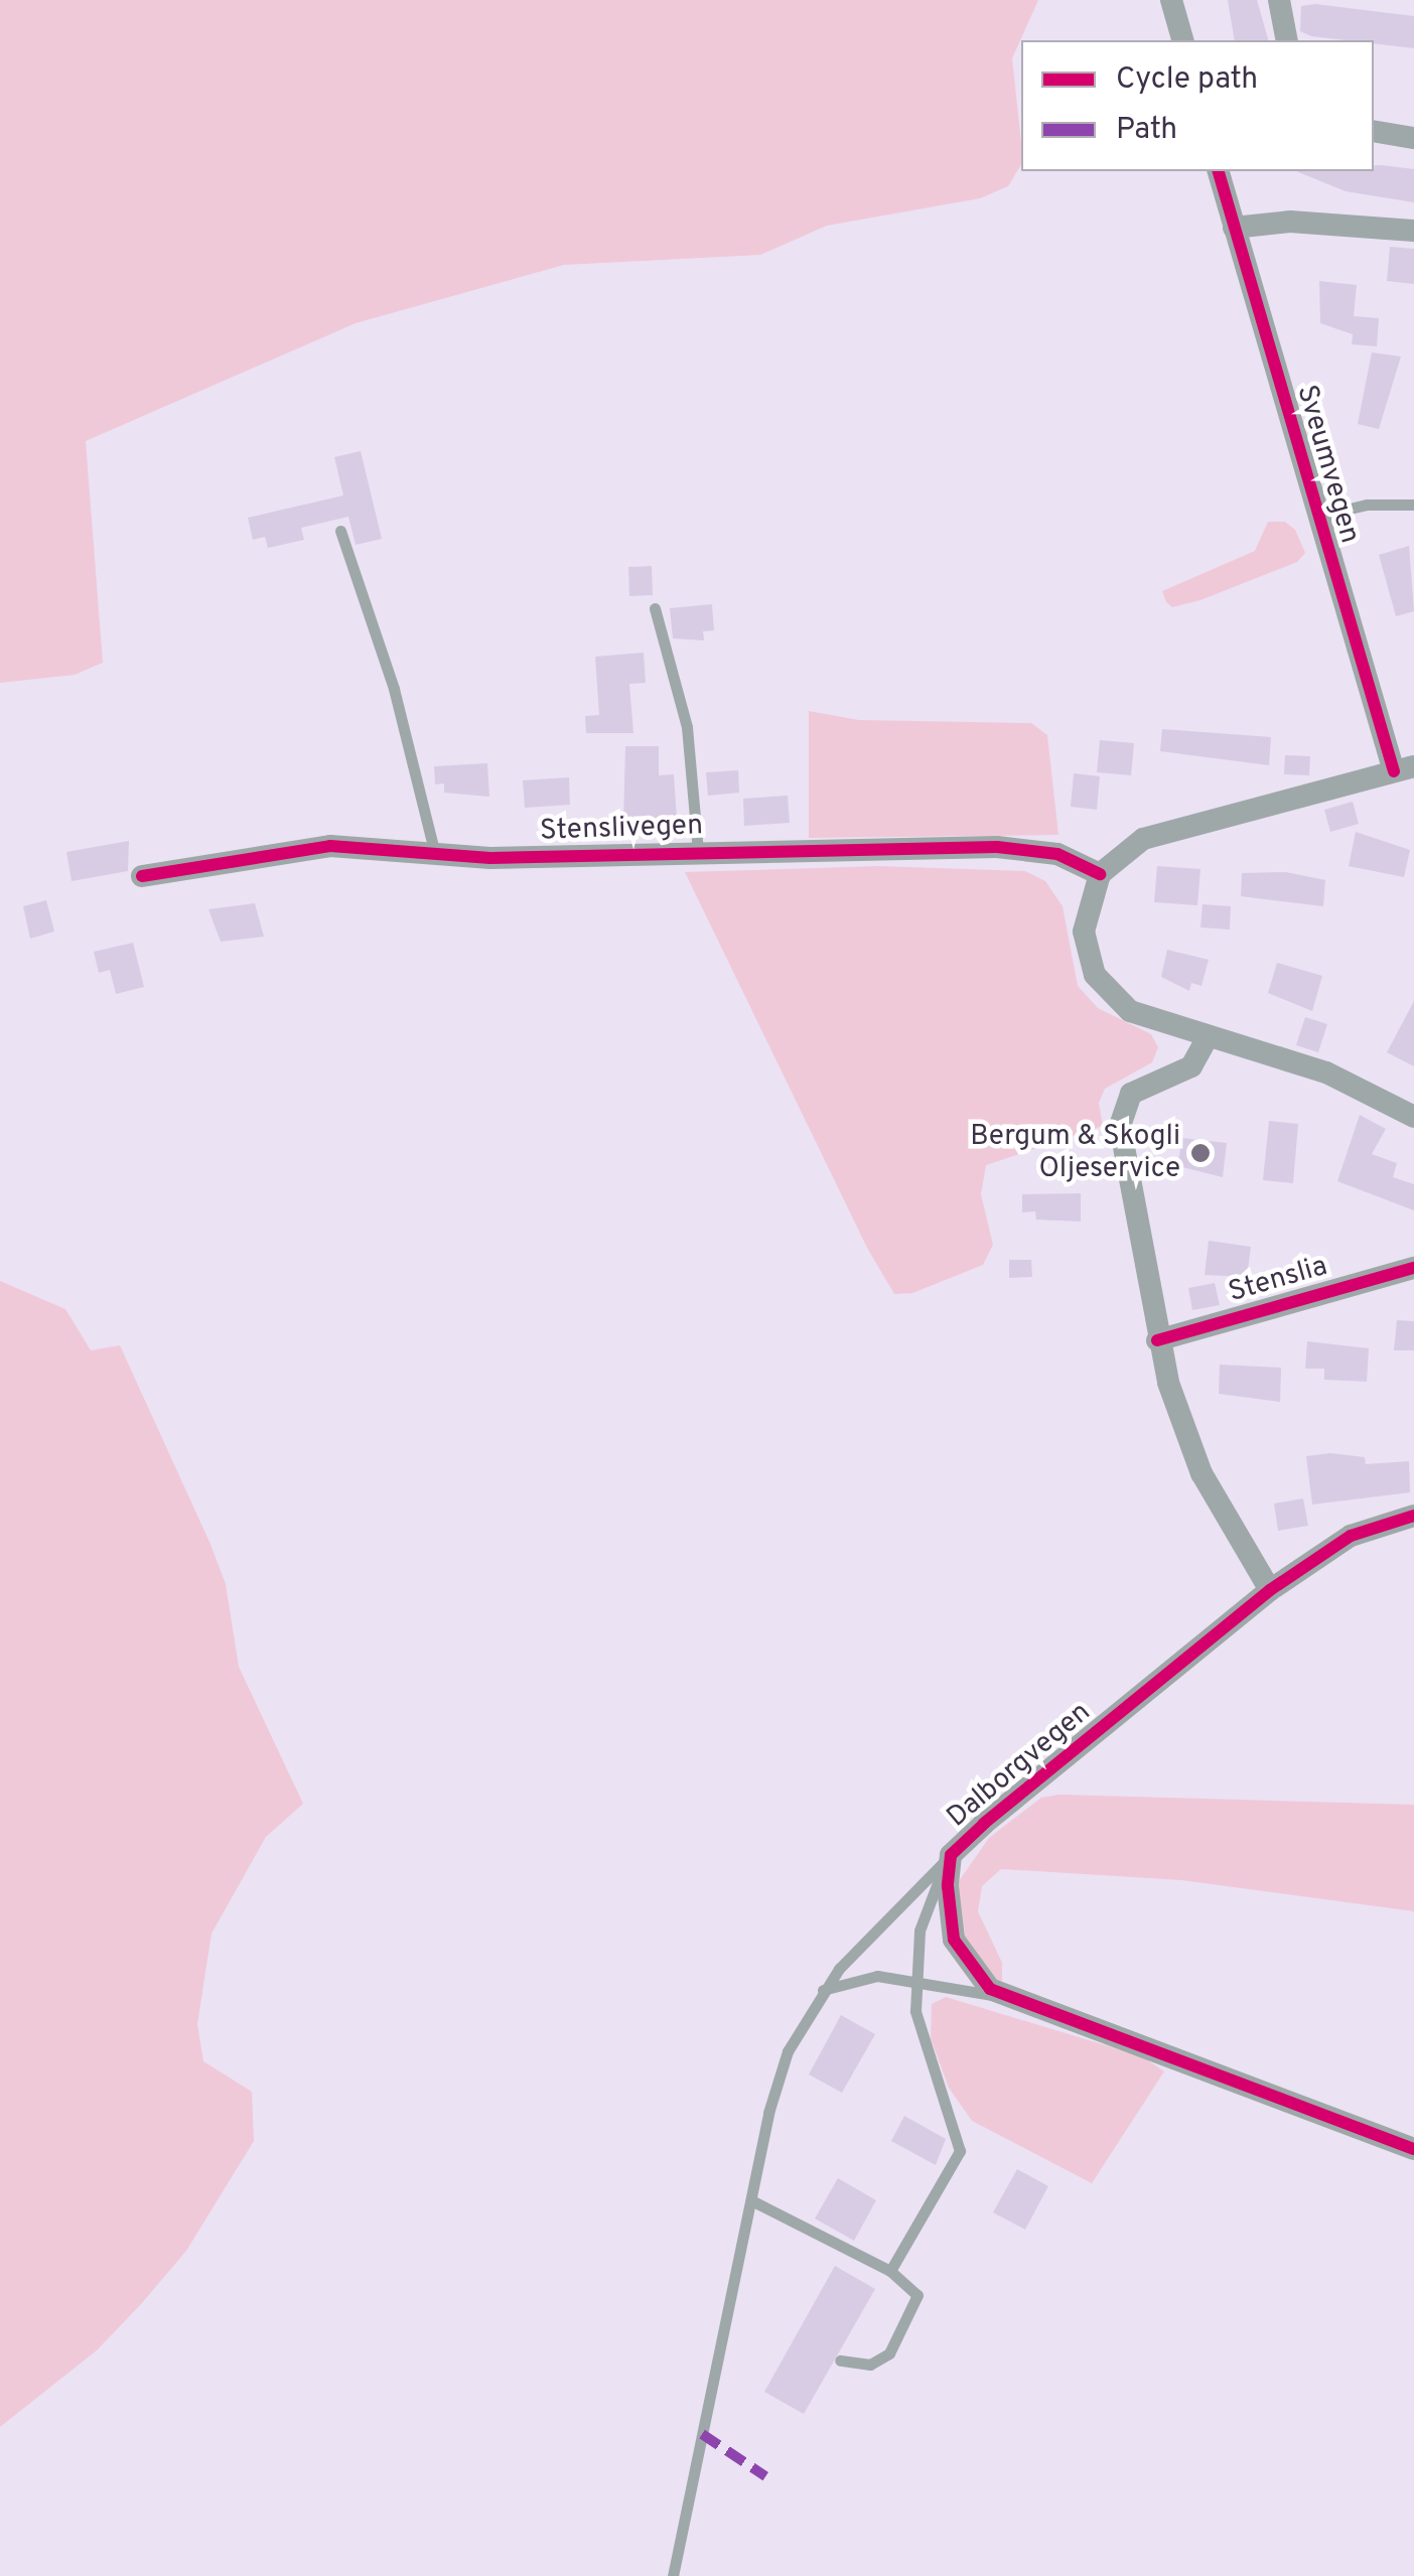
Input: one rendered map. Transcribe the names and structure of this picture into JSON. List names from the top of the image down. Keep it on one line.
{"streets":{"street":["Sveumvegen","Stenslivegen","Stenslia","Dalborgvegen"]},"places":["Bergum & Skogli Oljeservice"],"legend":["Cycle path","Path"]}
